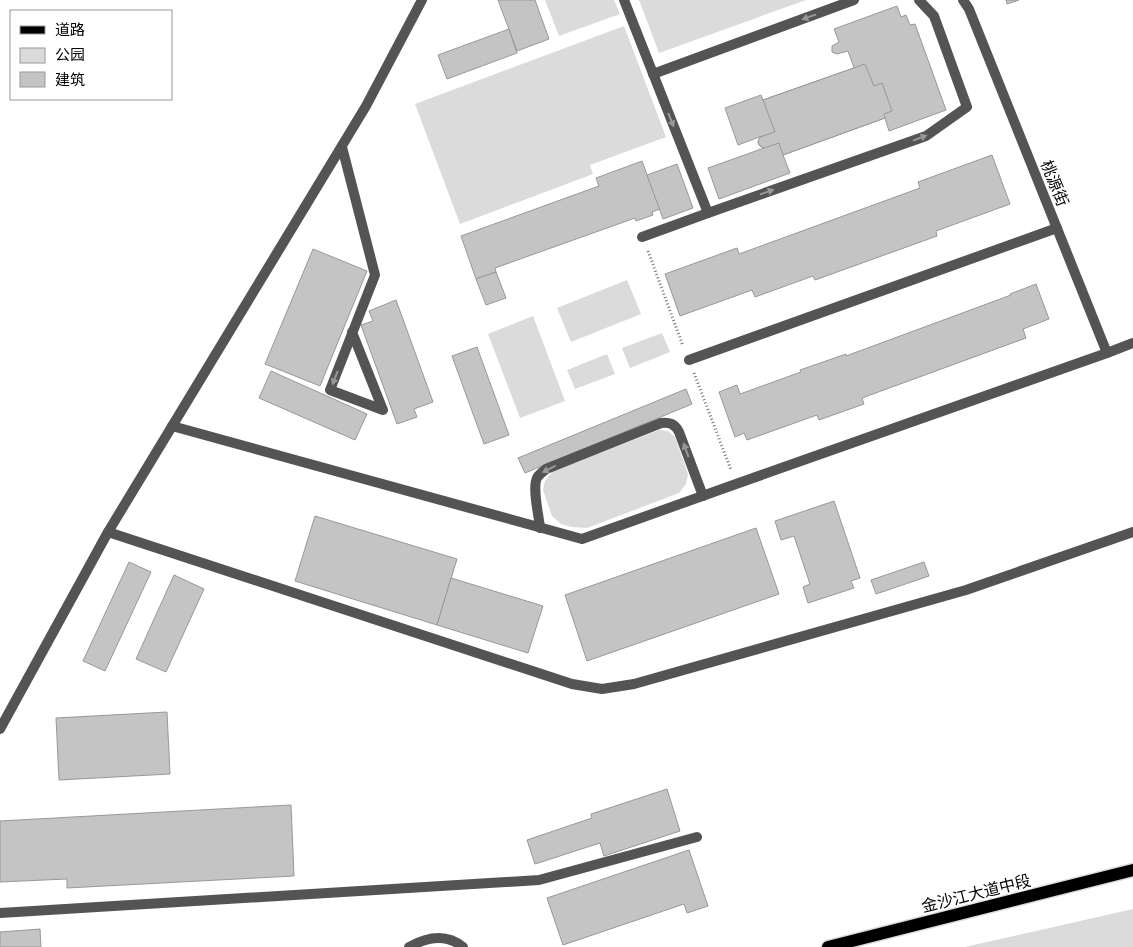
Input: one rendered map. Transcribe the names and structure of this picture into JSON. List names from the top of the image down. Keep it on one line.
{"streets":{"main road":["金沙江大道中段"],"street":["桃源街"]},"legend":["道路","公园","建筑"]}
